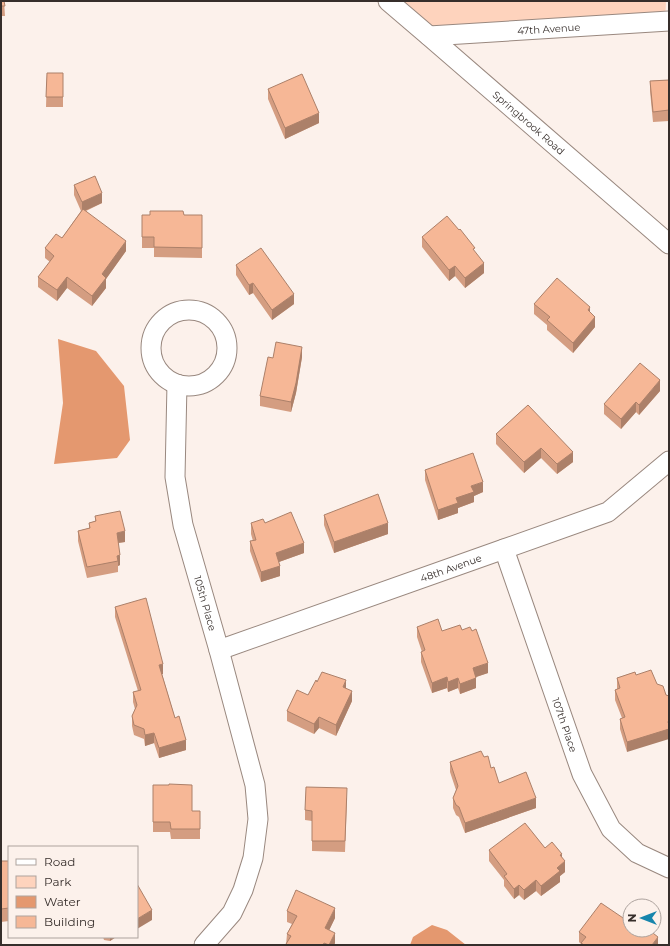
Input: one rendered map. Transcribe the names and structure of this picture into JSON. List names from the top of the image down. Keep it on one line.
{"streets":{"street":["47th Avenue","Springbrook Road","48th Avenue","105th Place","107th Place"]},"crossings":[["47th Avenue","Springbrook Road"],["48th Avenue","105th Place"],["48th Avenue","107th Place"]],"legend":["Road","Park","Water","Building"],"north":"left"}
